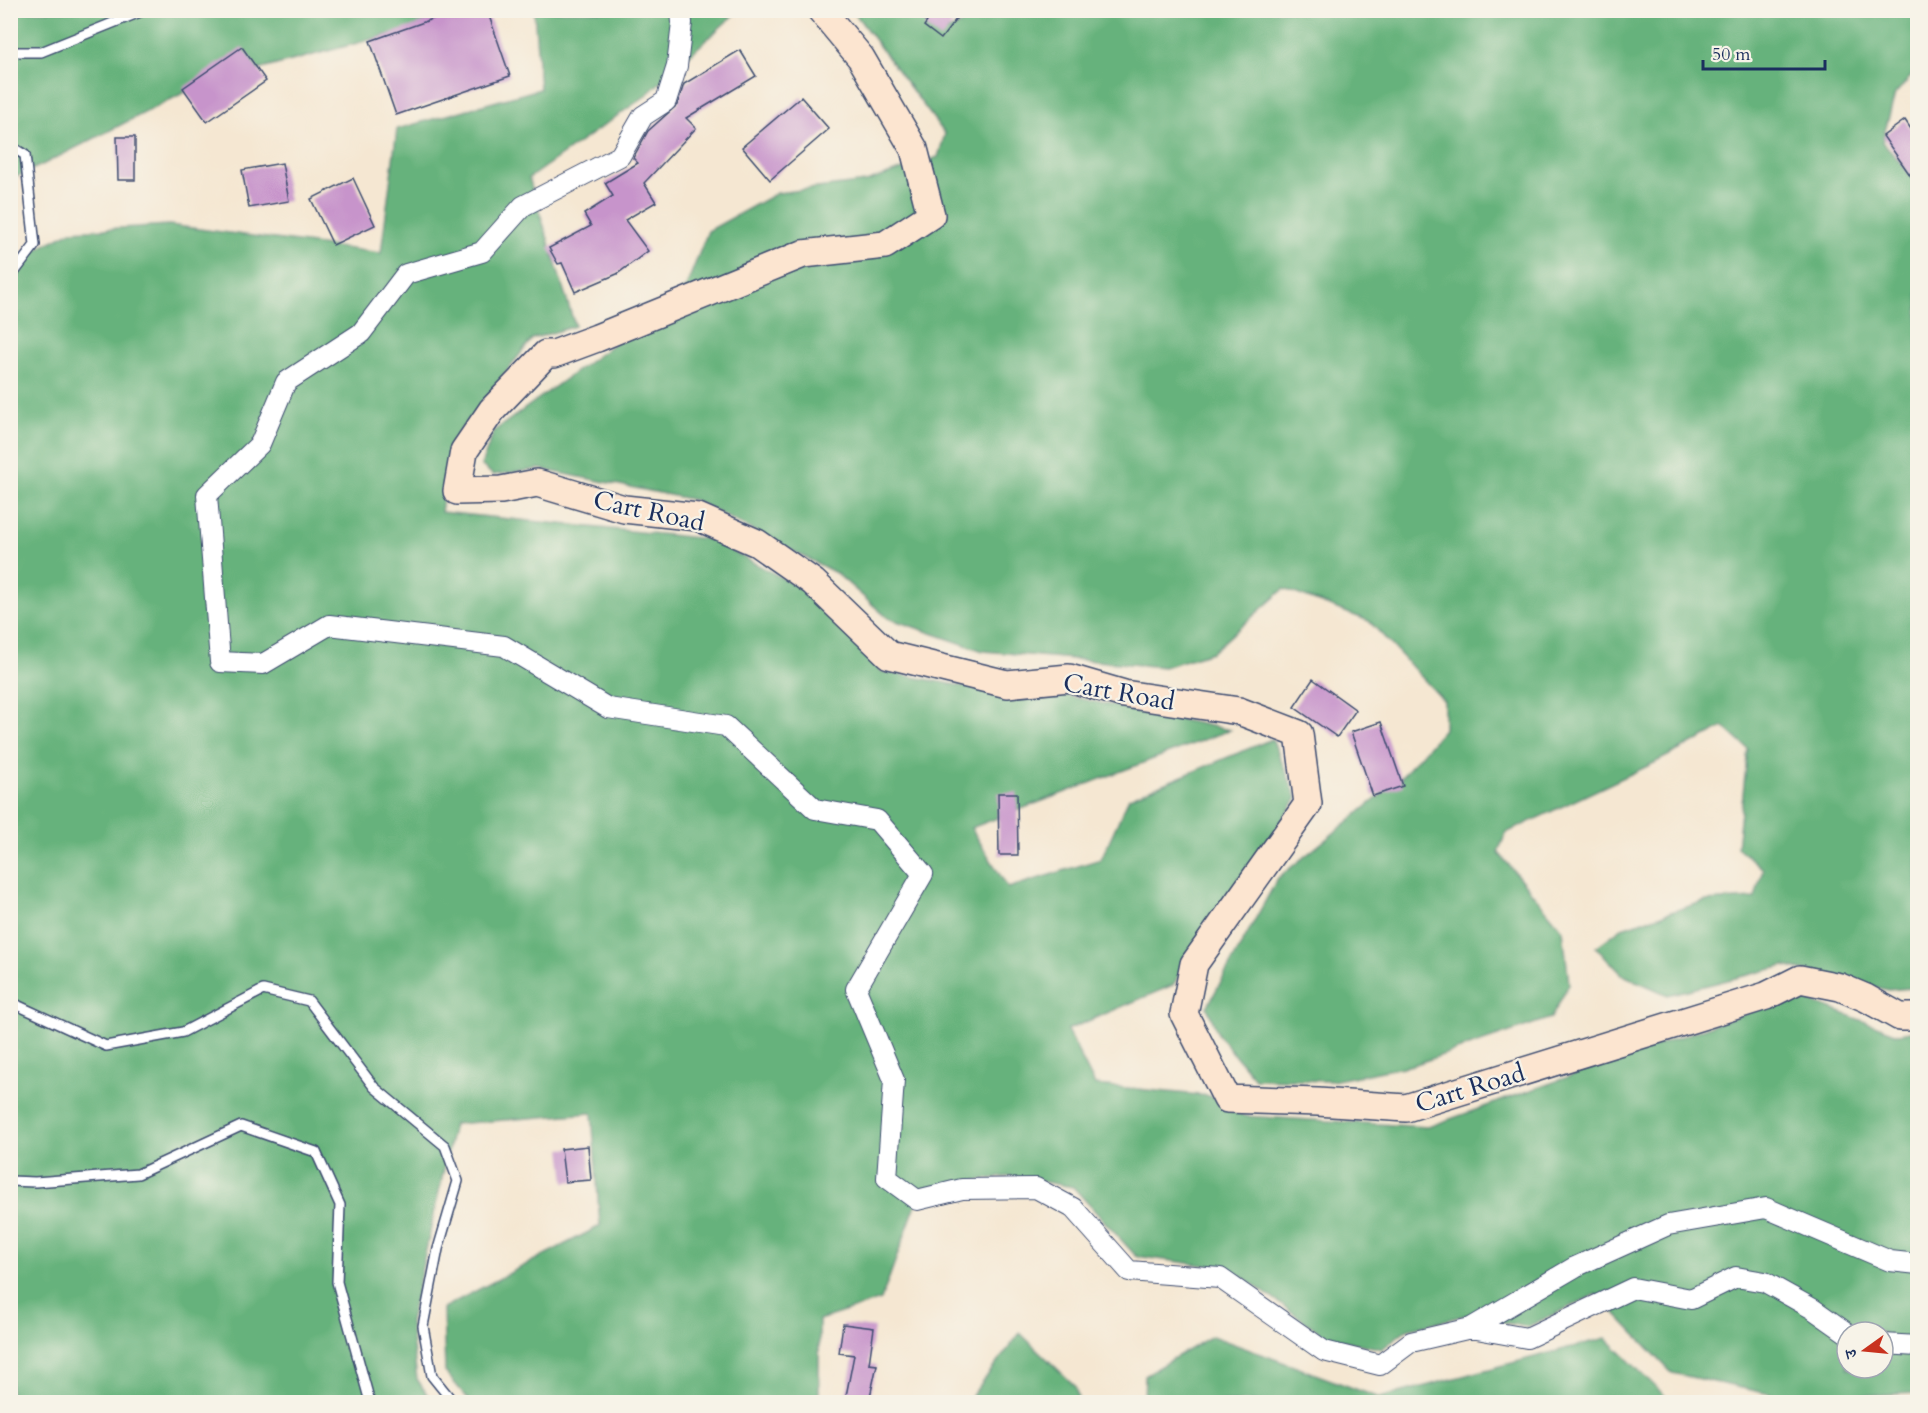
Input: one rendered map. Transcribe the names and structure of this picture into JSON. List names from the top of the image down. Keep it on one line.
{"streets":{"main road":["Cart Road"]},"scale_bar":"50 m","north":"left"}
